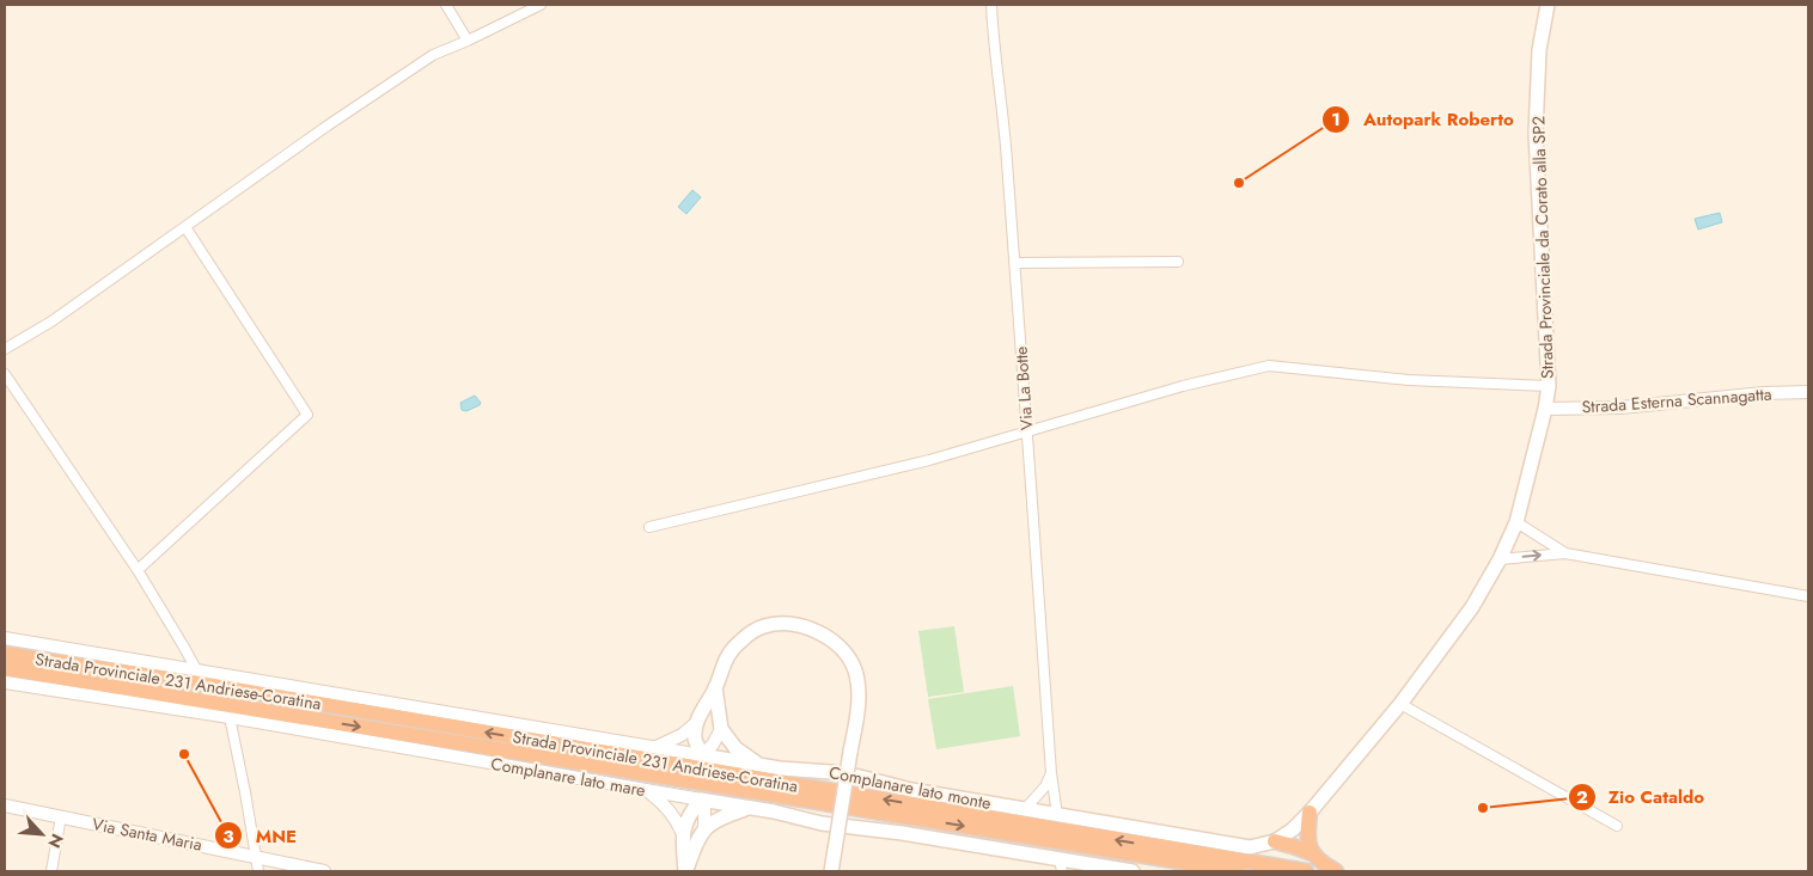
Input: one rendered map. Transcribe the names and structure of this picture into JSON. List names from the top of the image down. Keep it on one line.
{"streets":{"highway":["Strada Provinciale 231 Andriese-Coratina"],"main road":["Strada Provinciale da Corato alla SP2","Complanare lato mare","Complanare lato monte"],"street":["Via La Botte","Strada Esterna Scannagatta","Via Santa Maria"]},"crossings":[["Strada Provinciale da Corato alla SP2","Strada Esterna Scannagatta"],["Strada Provinciale da Corato alla SP2","Complanare lato monte"],["Via La Botte","Complanare lato monte"]],"places":["Autopark Roberto","MNE","Zio Cataldo"],"north":"bottom right"}
